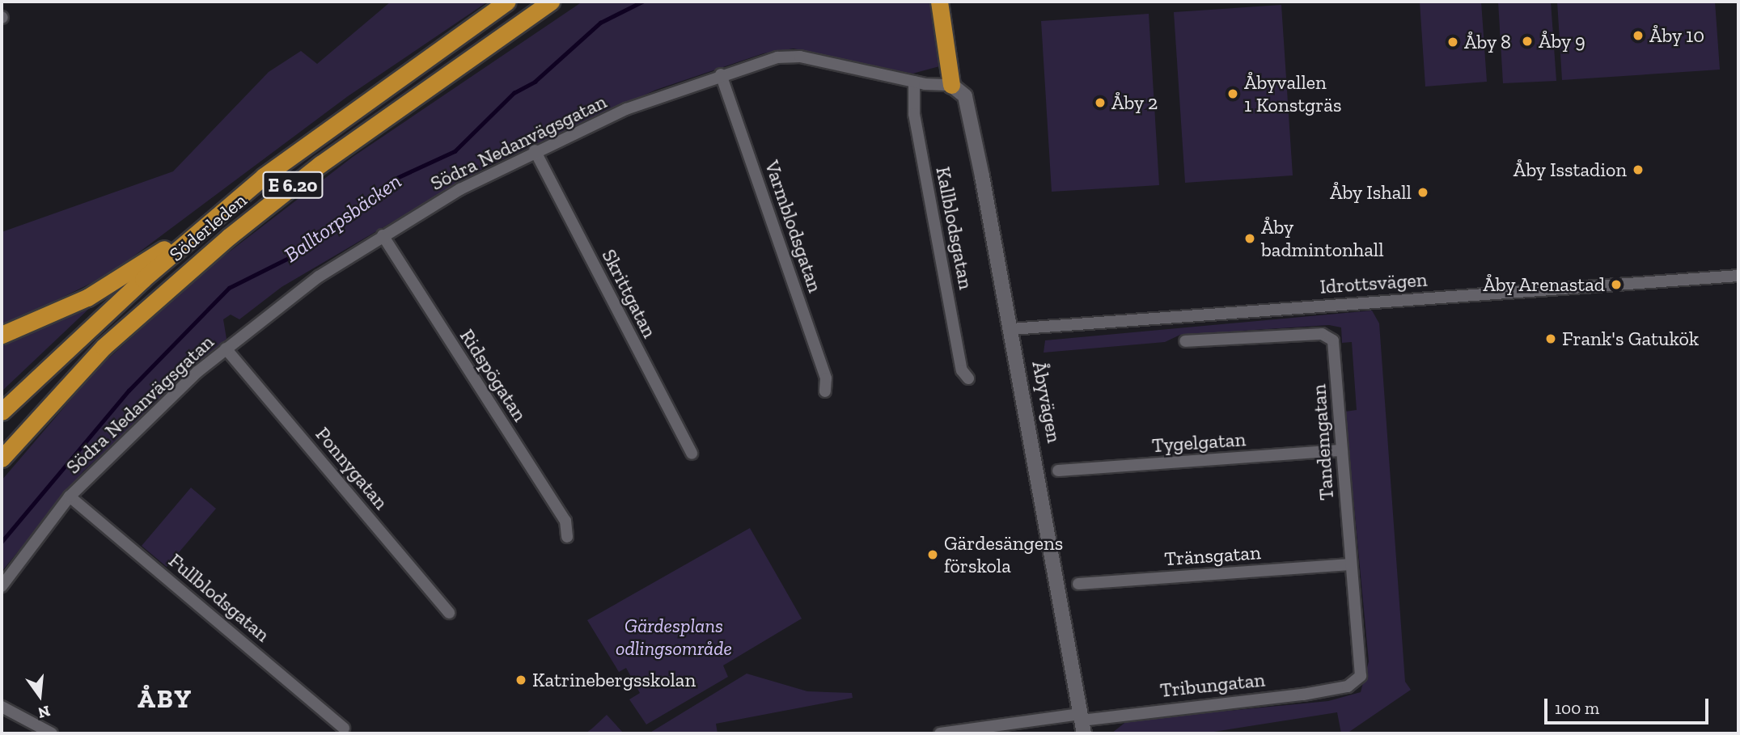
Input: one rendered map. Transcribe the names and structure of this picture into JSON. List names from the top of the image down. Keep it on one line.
{"streets":{"highway":["E 6.20","Söderleden"],"street":["Södra Nedanvägsgatan","Varmblodsgatan","Kallblodsgatan","Idrottsvägen","Skrittgatan","Ridspögatan","Åbyvägen","Tygelgatan","Tandemgatan","Ponnygatan","Tränsgatan","Fullblodsgatan","Tribungatan"]},"crossings":[["Södra Nedanvägsgatan","Varmblodsgatan"],["Södra Nedanvägsgatan","Kallblodsgatan"],["Södra Nedanvägsgatan","Skrittgatan"],["Södra Nedanvägsgatan","Ridspögatan"],["Södra Nedanvägsgatan","Åbyvägen"],["Södra Nedanvägsgatan","Ponnygatan"],["Södra Nedanvägsgatan","Fullblodsgatan"],["Idrottsvägen","Åbyvägen"],["Åbyvägen","Tribungatan"],["Tygelgatan","Tandemgatan"],["Tandemgatan","Tränsgatan"],["Tandemgatan","Tribungatan"]],"districts":["ÅBY"],"water":["Balltorpsbäcken"],"parks":["Gärdesplans odlingsområde"],"places":["Åby 10","Åby 9","Åby 8","Åbyvallen 1 Konstgräs","Åby 2","Åby Isstadion","Åby Ishall","Åby badmintonhall","Åby Arenastad","Frank's Gatukök","Gärdesängens förskola","Katrinebergsskolan"],"scale_bar":"100 m","north":"bottom"}
